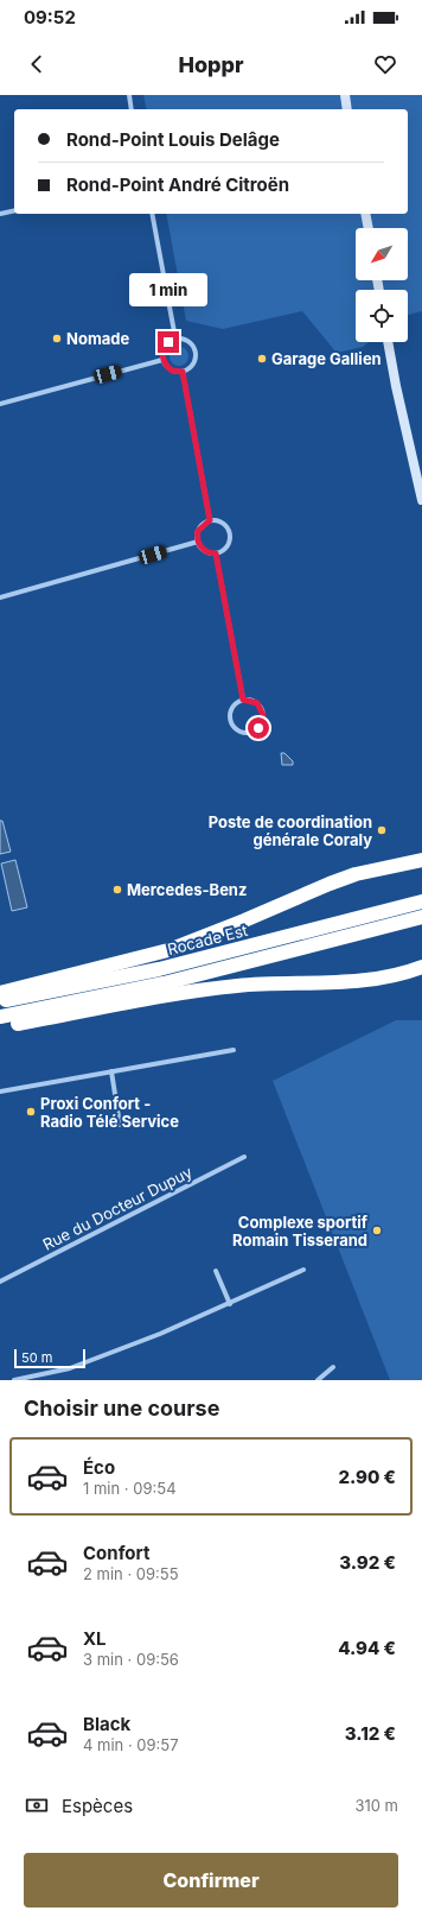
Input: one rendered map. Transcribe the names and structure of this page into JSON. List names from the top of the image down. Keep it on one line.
{"streets":{"highway":["Rocade Est"],"street":["Rue du Docteur Dupuy"]},"places":["Nomade","Garage Gallien","Poste de coordination générale Coraly","Mercedes-Benz","Proxi Confort - Radio Télé Service","Complexe sportif Romain Tisserand"],"scale_bar":"50 m","north":"bottom left","page":{"status":"09:52","header":"Hoppr","banner":["Rond-Point Louis Delâge","Rond-Point André Citroën"],"bubble":"1 min","scale":"50 m","heading":"Choisir une course","list":[{"name":"Éco","note":"1 min · 09:54","value":"2.90 €"},{"name":"Confort","note":"2 min · 09:55","value":"3.92 €"},{"name":"XL","note":"3 min · 09:56","value":"4.94 €"},{"name":"Black","note":"4 min · 09:57","value":"3.12 €"}],"pay":["Espèces","310 m"],"buttons":"Confirmer"}}
